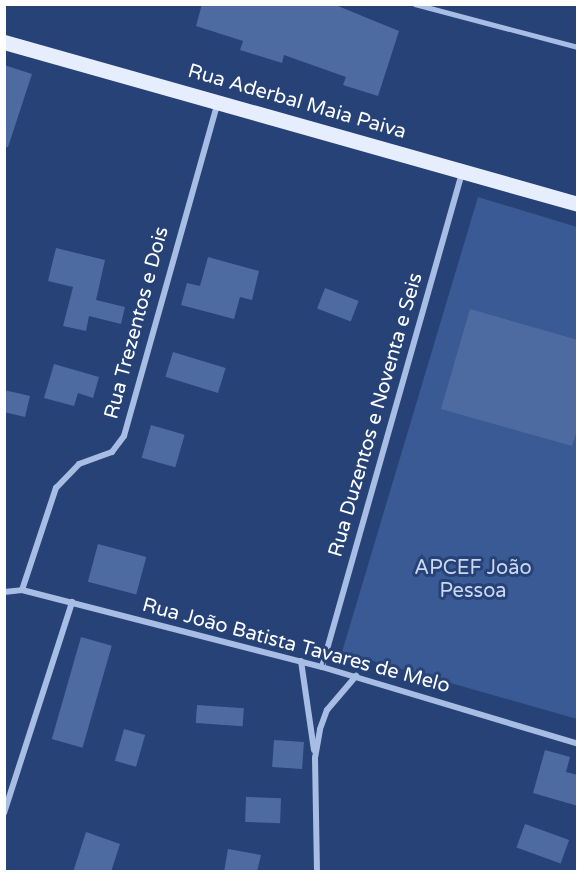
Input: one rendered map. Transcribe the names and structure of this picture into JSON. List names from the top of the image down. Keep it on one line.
{"streets":{"main road":["Rua Aderbal Maia Paiva"],"street":["Rua Trezentos e Dois","Rua Duzentos e Noventa e Seis","Rua João Batista Tavares de Melo"]},"crossings":[["Rua Aderbal Maia Paiva","Rua Trezentos e Dois"],["Rua Aderbal Maia Paiva","Rua Duzentos e Noventa e Seis"],["Rua Trezentos e Dois","Rua João Batista Tavares de Melo"],["Rua Duzentos e Noventa e Seis","Rua João Batista Tavares de Melo"]],"parks":["APCEF João Pessoa"]}
